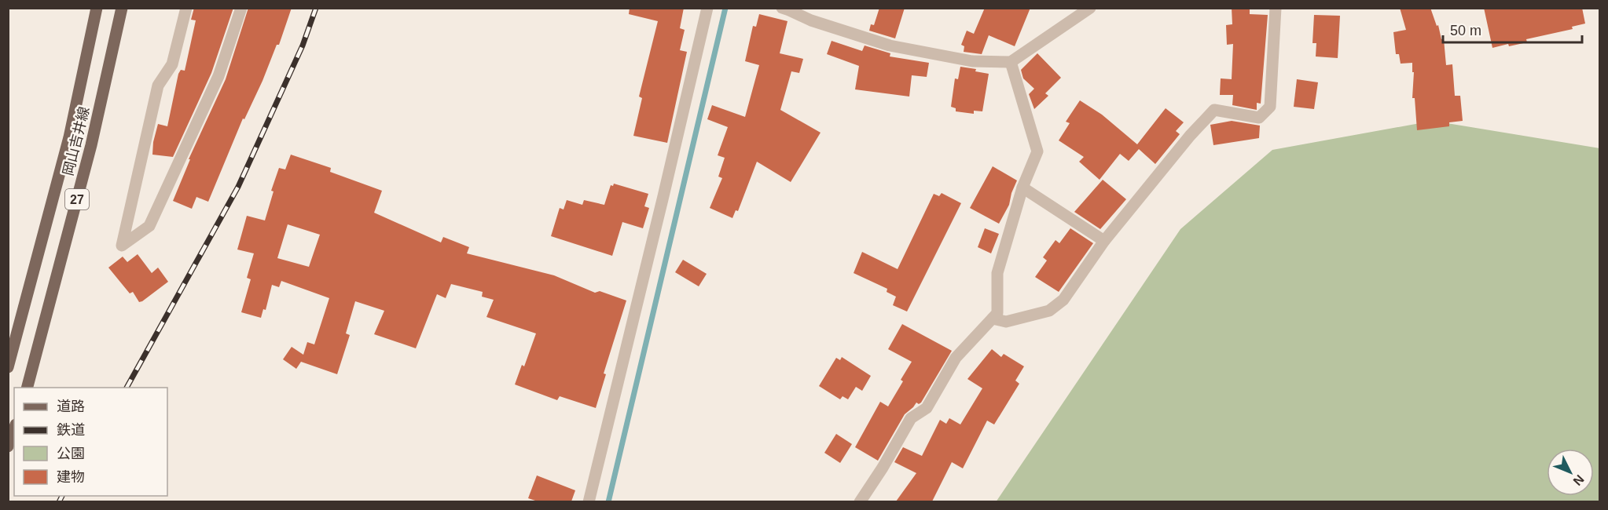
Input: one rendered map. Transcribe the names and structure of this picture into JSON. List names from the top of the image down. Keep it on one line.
{"streets":{"main road":["岡山吉井線","27"]},"legend":["道路","鉄道","公園","建物"],"scale_bar":"50 m","north":"bottom right"}
